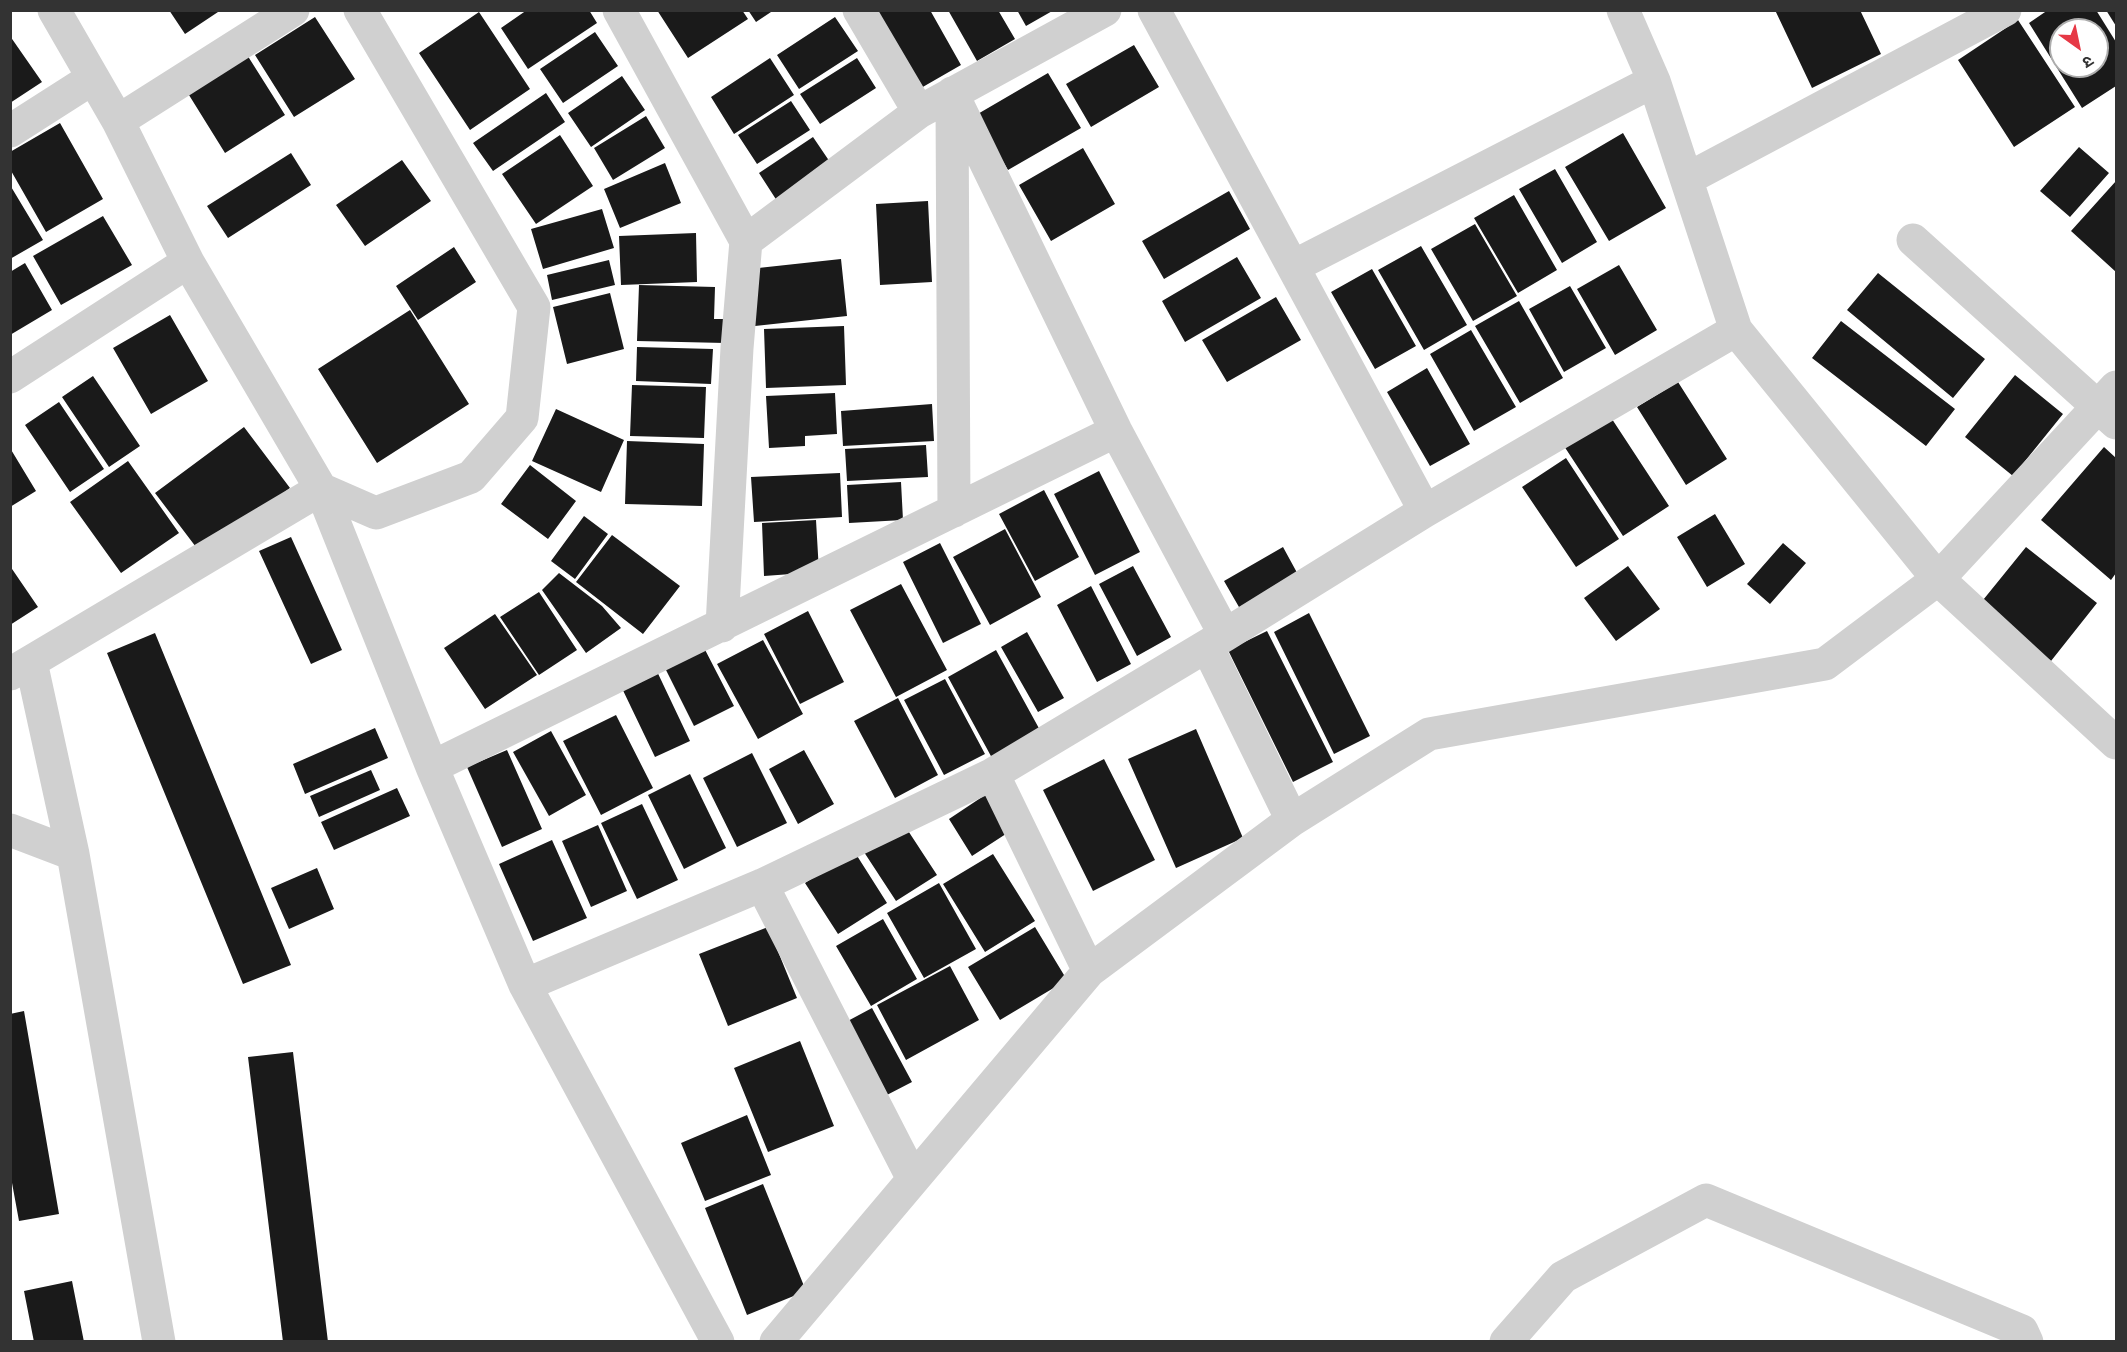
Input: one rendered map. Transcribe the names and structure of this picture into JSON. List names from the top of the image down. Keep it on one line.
{"north":"bottom right"}
